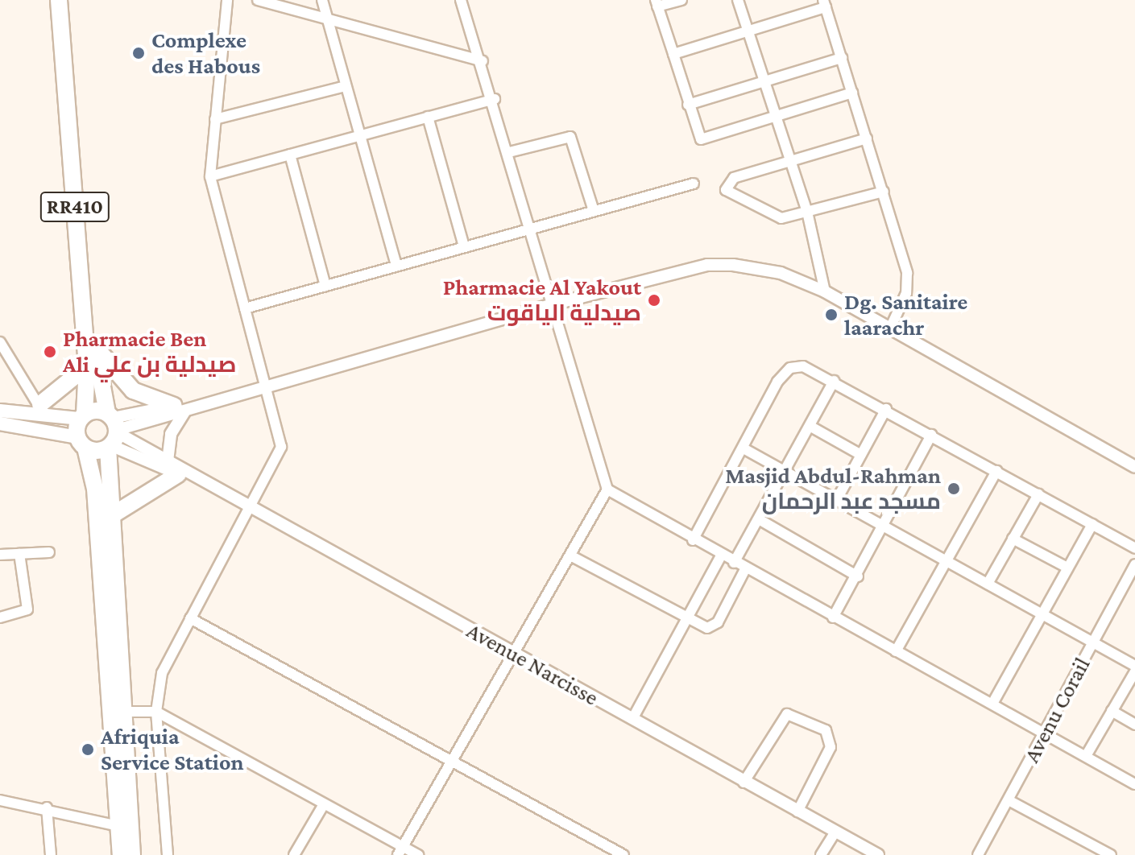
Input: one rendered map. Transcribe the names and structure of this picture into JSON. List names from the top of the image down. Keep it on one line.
{"streets":{"highway":["RR410"],"street":["Avenue Narcisse","Avenu Corail"]},"crossings":[["RR410","Avenue Narcisse"]],"places":["Complexe des Habous","Pharmacie Al Yakout صيدلية الياقوت","Dg. Sanitaire laarachr","Pharmacie Ben Ali صيدلية بن علي","Masjid Abdul-Rahman مسجد عبد الرحمان","Afriquia Service Station"]}
